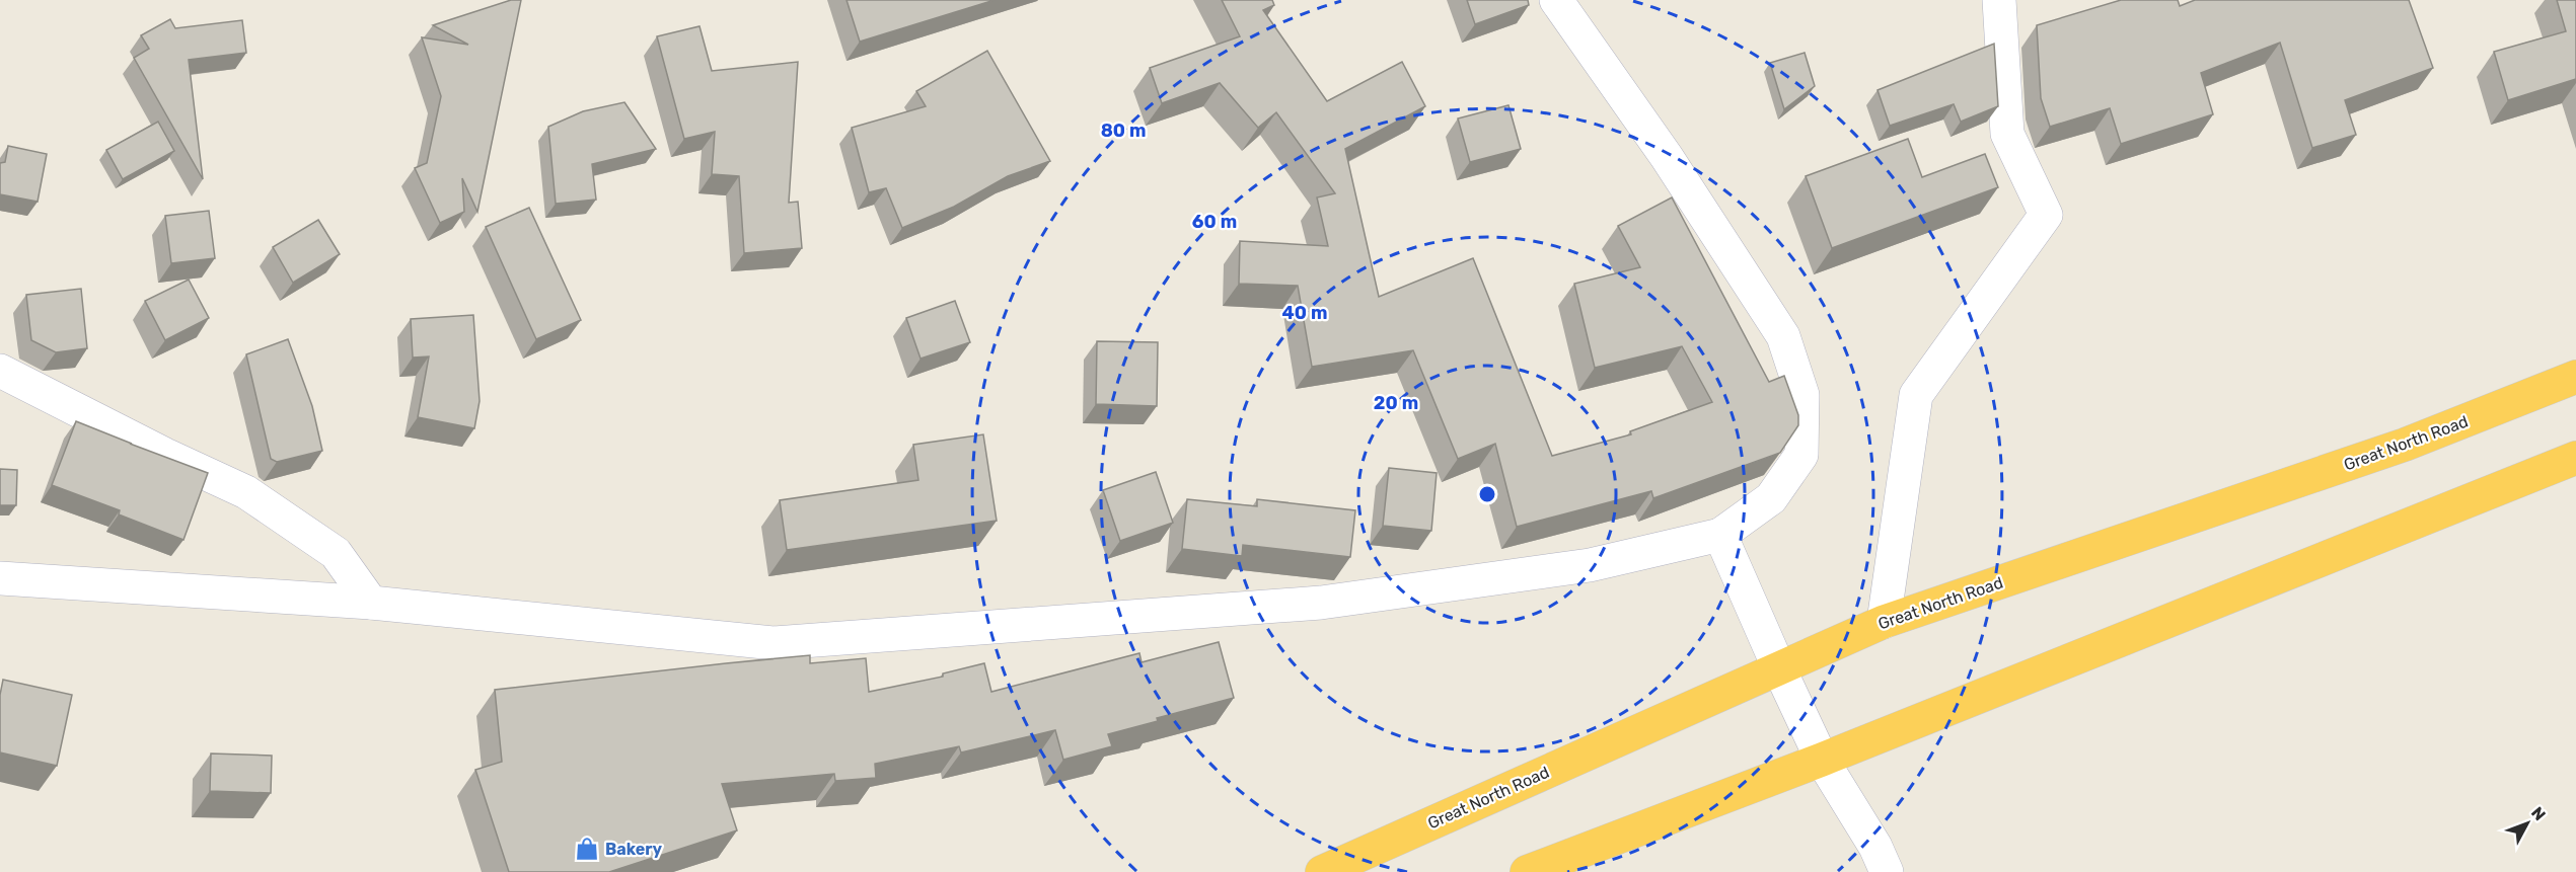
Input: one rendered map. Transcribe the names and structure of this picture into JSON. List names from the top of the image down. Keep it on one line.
{"streets":{"highway":["Great North Road"]},"places":{"shop":["Bakery"]},"north":"top right","rings":["80 m","60 m","40 m","20 m"]}
